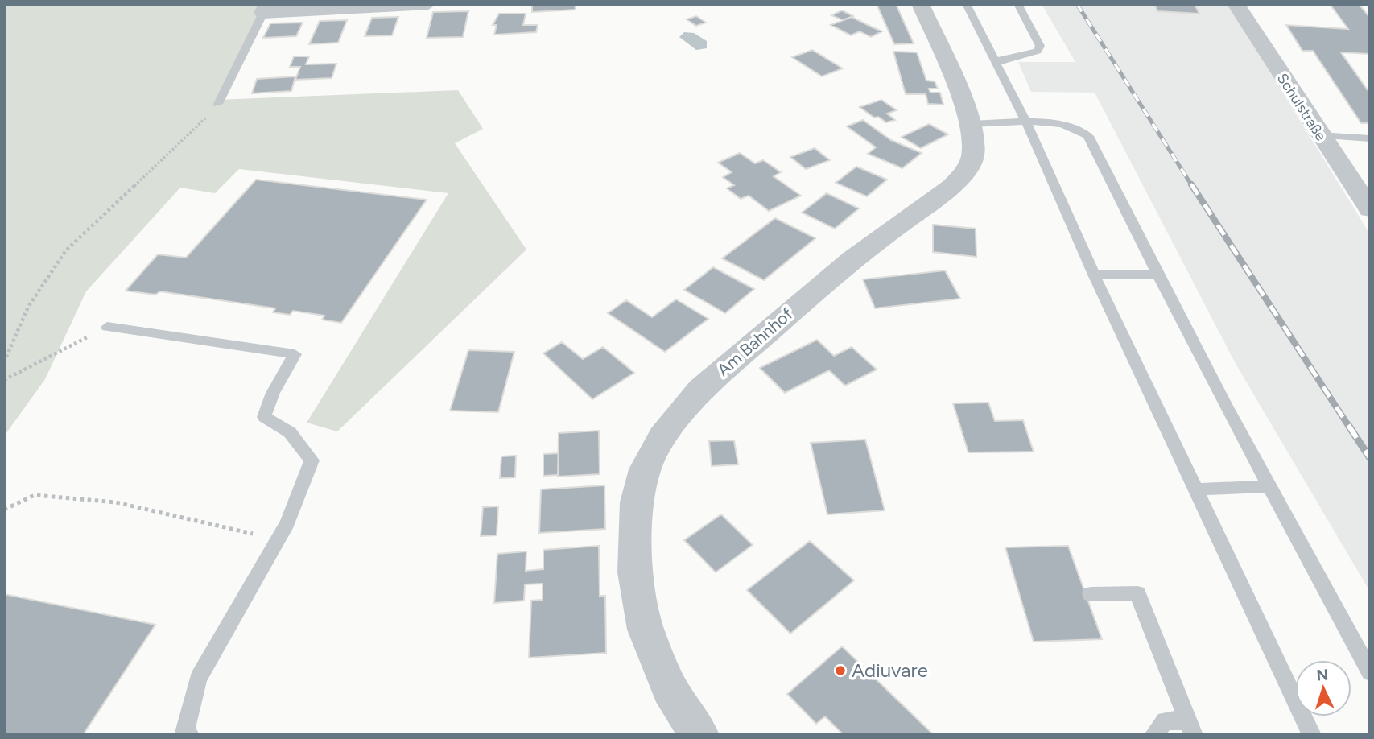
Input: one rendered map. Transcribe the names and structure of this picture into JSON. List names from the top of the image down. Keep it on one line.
{"streets":{"street":["Schulstraße","Am Bahnhof"]},"places":["Adiuvare"],"north":"top"}
